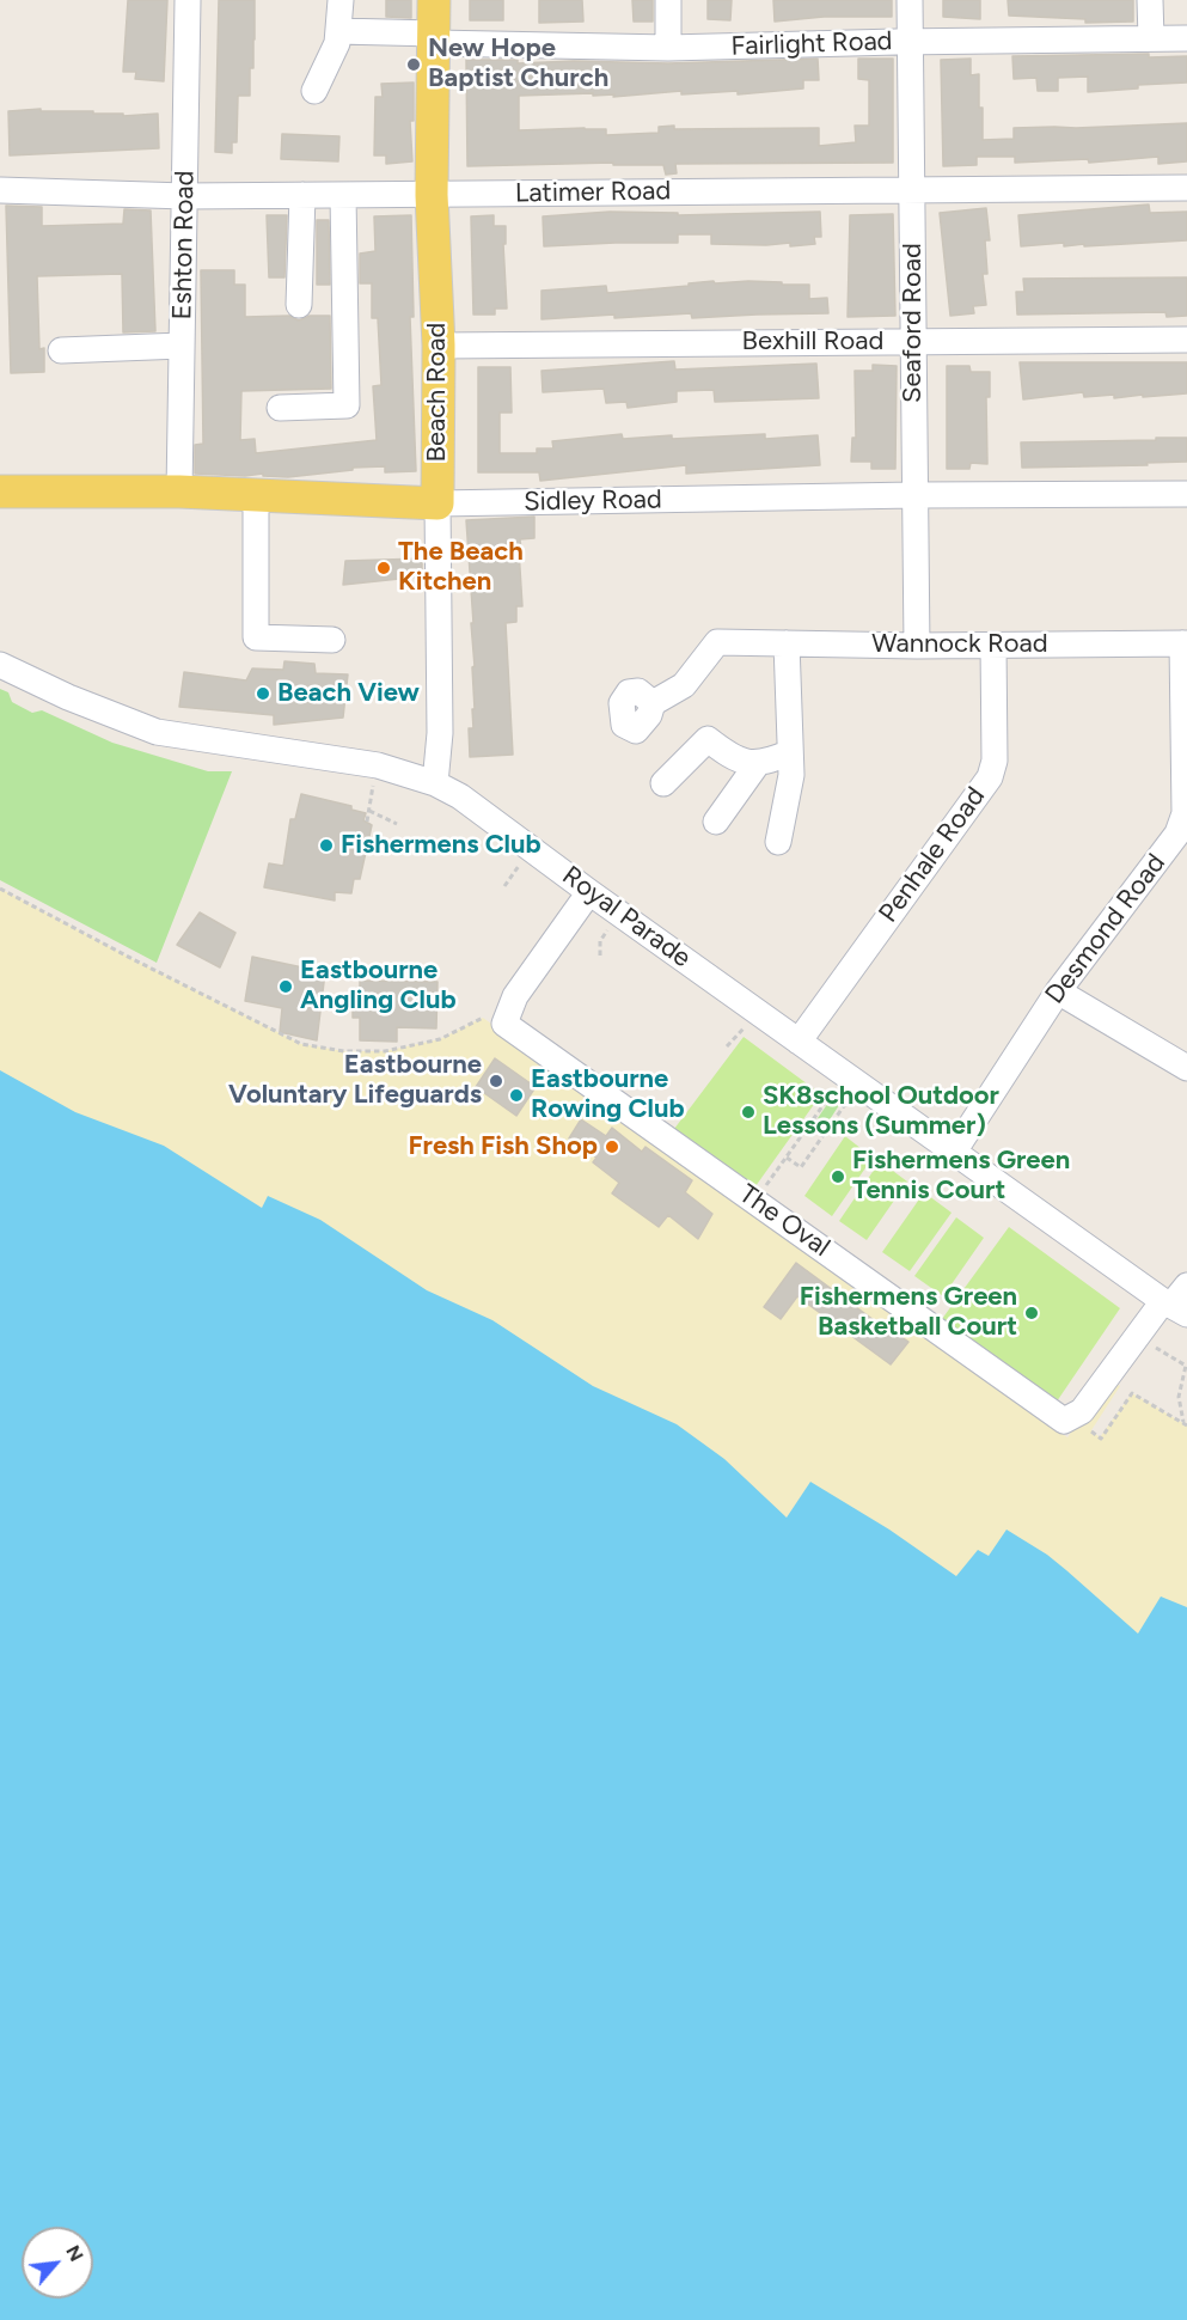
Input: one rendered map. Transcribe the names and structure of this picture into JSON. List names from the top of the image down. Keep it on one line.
{"streets":{"main road":["Beach Road","Sidley Road"],"street":["Fairlight Road","Latimer Road","Eshton Road","Seaford Road","Bexhill Road","Wannock Road","Penhale Road","Royal Parade","Desmond Road","The Oval"]},"crossings":[["Fairlight Road","Seaford Road"],["Fairlight Road","Beach Road"],["Latimer Road","Eshton Road"],["Latimer Road","Seaford Road"],["Latimer Road","Beach Road"],["Eshton Road","Sidley Road"],["Seaford Road","Bexhill Road"],["Seaford Road","Sidley Road"],["Seaford Road","Wannock Road"],["Bexhill Road","Beach Road"],["Beach Road","Sidley Road"],["Beach Road","Royal Parade"],["Wannock Road","Penhale Road"],["Wannock Road","Desmond Road"],["Penhale Road","Royal Parade"],["Royal Parade","Desmond Road"],["Royal Parade","The Oval"]],"places":["New Hope Baptist Church","The Beach Kitchen","Beach View","Fishermens Club","Eastbourne Angling Club","Eastbourne Voluntary Lifeguards","Eastbourne Rowing Club","SK8school Outdoor Lessons (Summer)","Fresh Fish Shop","Fishermens Green Tennis Court","Fishermens Green Basketball Court"],"north":"top right"}
